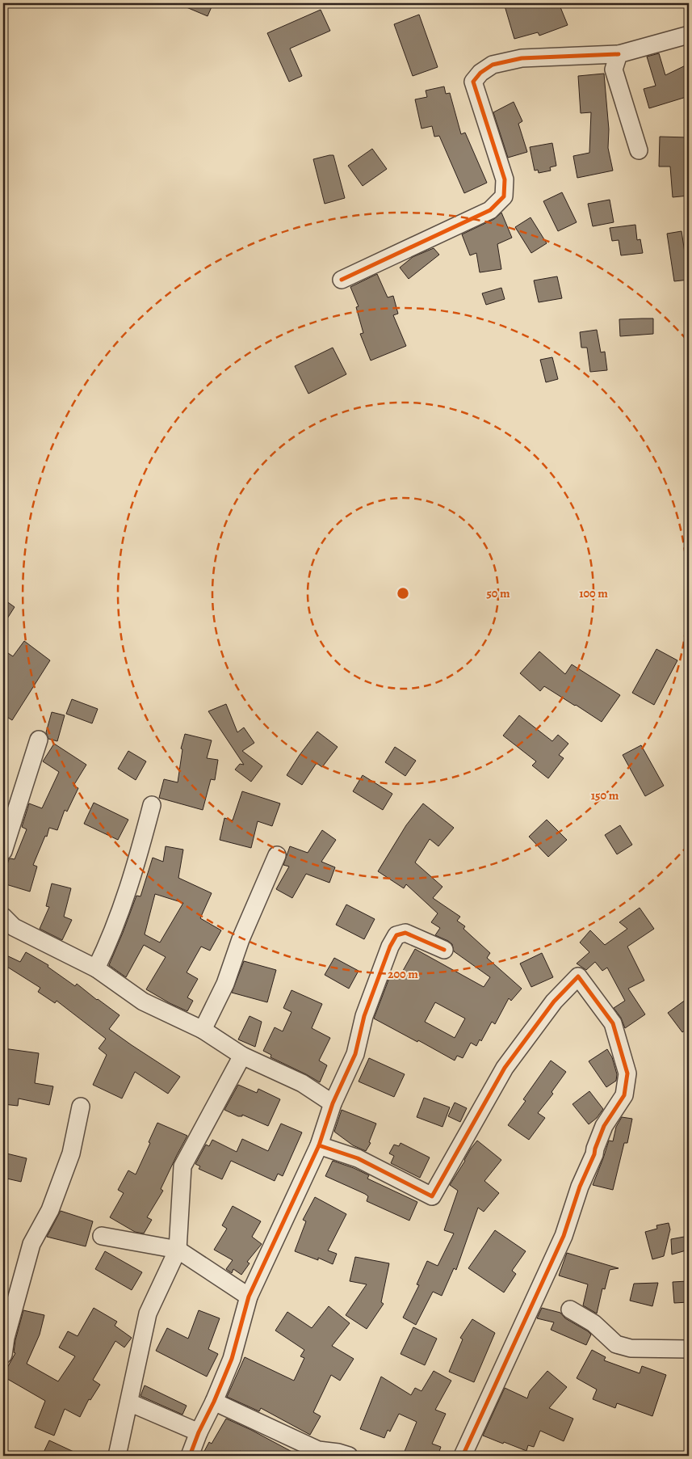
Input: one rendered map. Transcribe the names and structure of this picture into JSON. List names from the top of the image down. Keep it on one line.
{"rings":["50 m","100 m","150 m","200 m"]}
